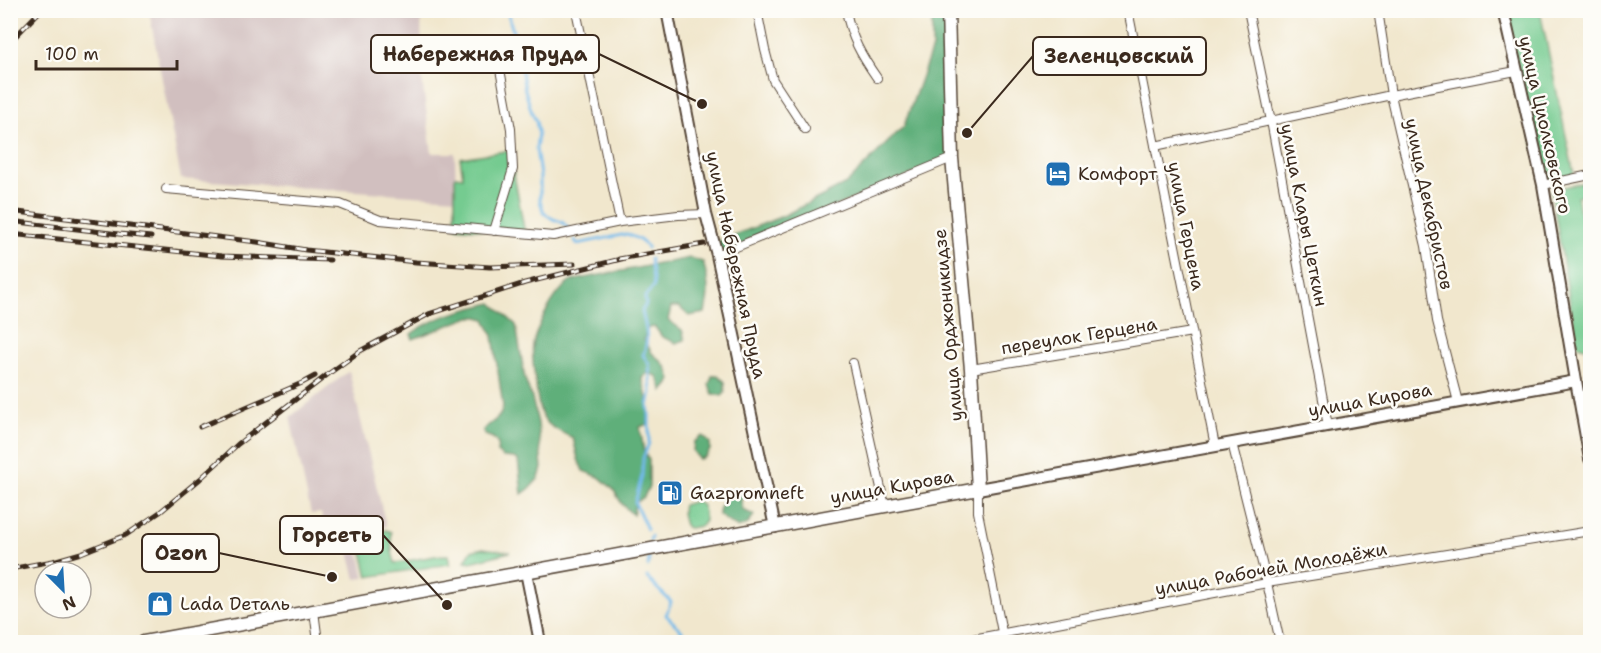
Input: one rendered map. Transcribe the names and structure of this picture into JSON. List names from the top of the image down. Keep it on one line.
{"streets":{"main road":["улица Циолковского","улица Набережная Пруда","улица Орджоникидзе","улица Кирова"],"street":["улица Декабристов","улица Клары Цеткин","улица Герцена","переулок Герцена","улица Рабочей Молодёжи"]},"crossings":[["улица Циолковского","улица Кирова"],["улица Декабристов","улица Кирова"],["улица Клары Цеткин","улица Кирова"],["улица Герцена","переулок Герцена"],["улица Герцена","улица Кирова"],["улица Набережная Пруда","улица Кирова"],["улица Орджоникидзе","переулок Герцена"],["улица Орджоникидзе","улица Кирова"]],"places":{"other":["Набережная Пруда","Зеленцовский","Ozon","Горсеть"],"hotel":["Комфорт"],"fuel station":["Gazpromneft"],"shop":["Lada Dеталь"]},"scale_bar":"100 m","north":"bottom right"}
